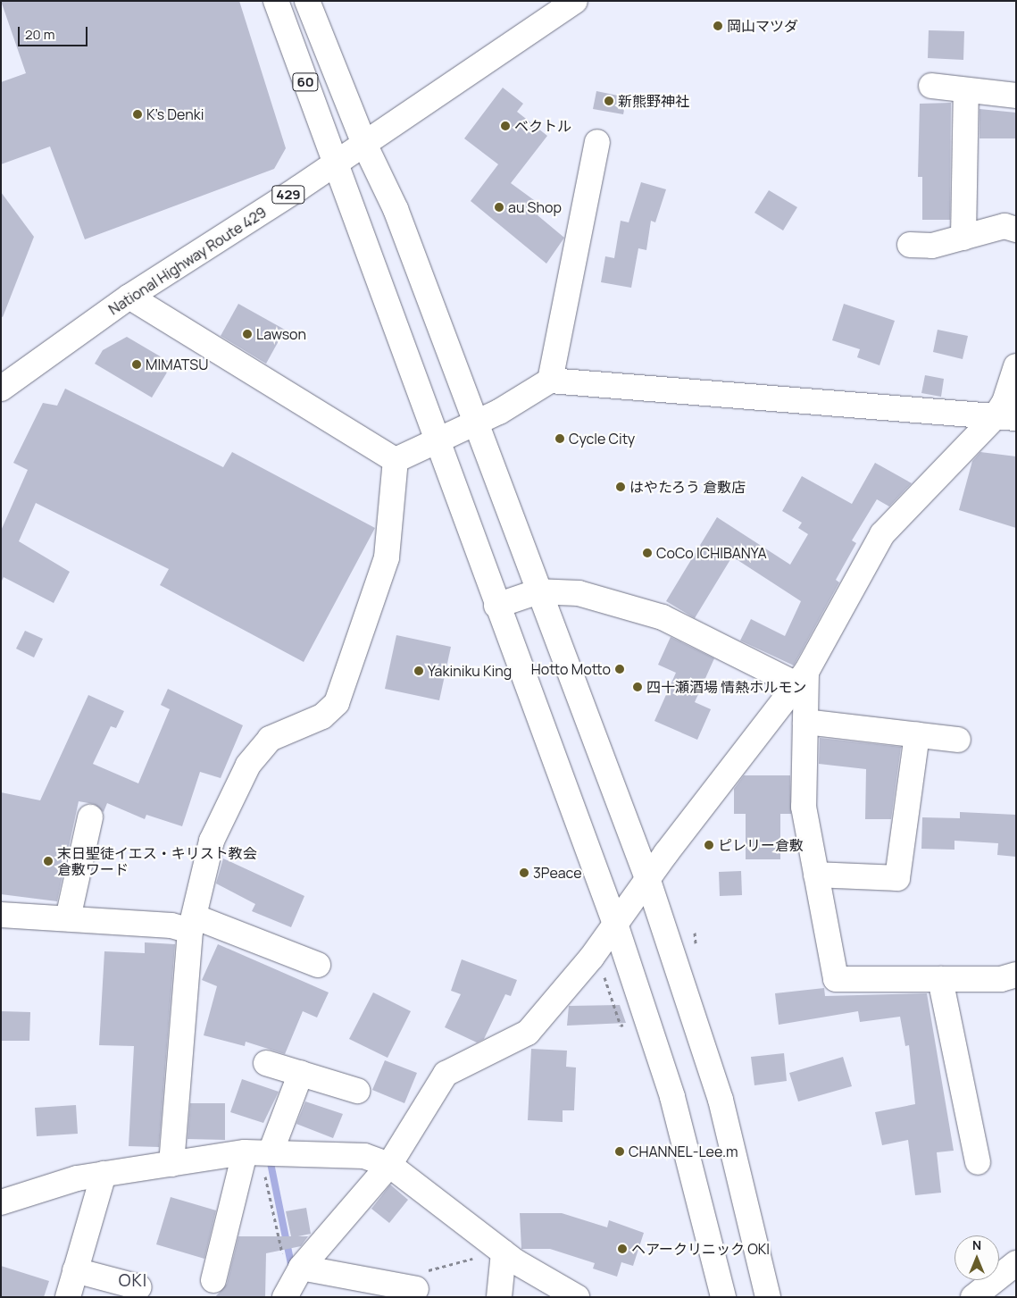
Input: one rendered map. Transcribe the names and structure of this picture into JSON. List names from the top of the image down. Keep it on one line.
{"streets":{"main road":["60","429","National Highway Route 429"]},"crossings":[["60","National Highway Route 429"]],"districts":["OKI"],"places":["岡山マツダ","新熊野神社","K's Denki","ベクトル","au Shop","Lawson","MIMATSU","Cycle City","はやたろう 倉敷店","CoCo ICHIBANYA","Hotto Motto","Yakiniku King","四十瀬酒場 情熱ホルモン","ピレリー倉敷","末日聖徒イエス・キリスト教会 倉敷ワード","3Peace","CHANNEL-Lee.m","ヘアークリニック OKI"],"scale_bar":"20 m","north":"top"}
